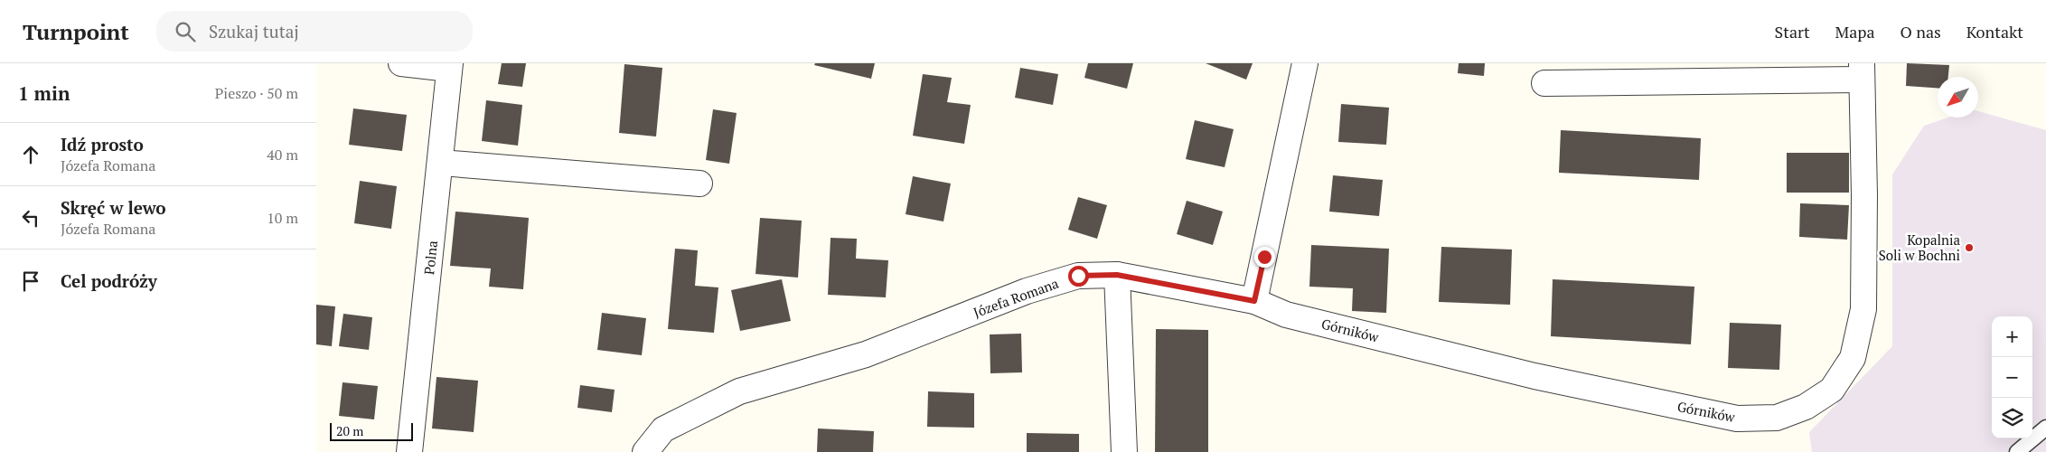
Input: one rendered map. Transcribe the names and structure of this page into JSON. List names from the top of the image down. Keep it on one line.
{"streets":{"street":["Polna","Józefa Romana","Górników"]},"crossings":[["Józefa Romana","Górników"]],"places":["Kopalnia Soli w Bochni"],"scale_bar":"20 m","north":"bottom left","page":{"header":"Turnpoint","search":"Szukaj tutaj","nav":["Start","Mapa","O nas","Kontakt"],"heading":["1 min","Pieszo · 50 m"],"list":[["Idź prosto","Józefa Romana","40 m"],["Skręć w lewo","Józefa Romana","10 m"],"Cel podróży"],"map_buttons":["+","−"],"scale":"20 m"}}
